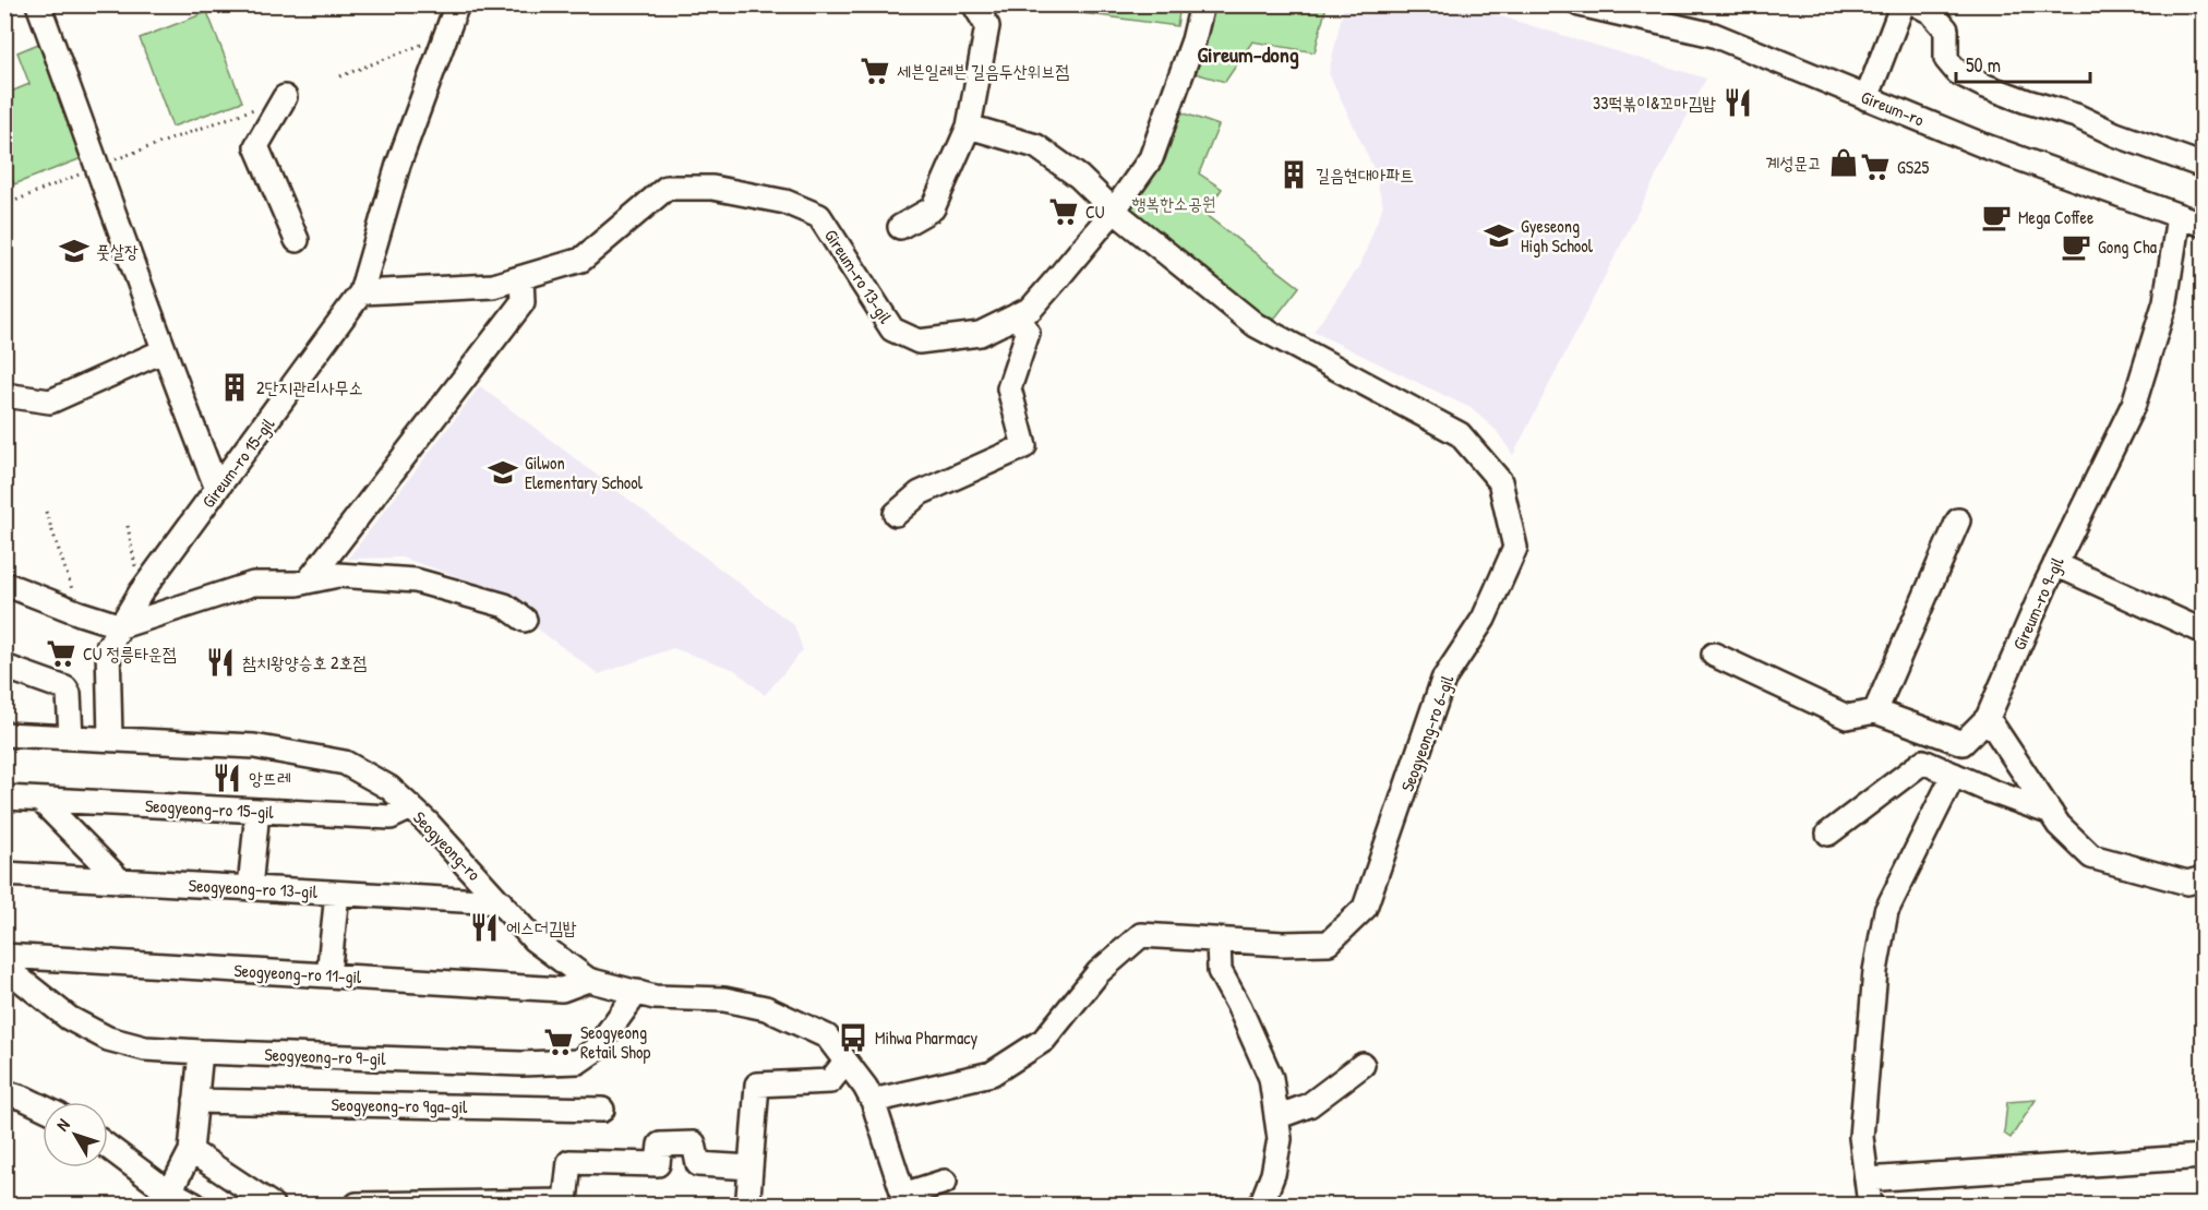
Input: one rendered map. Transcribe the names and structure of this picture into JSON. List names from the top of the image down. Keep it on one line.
{"streets":{"street":["Gireum-ro","Gireum-ro 13-gil","Gireum-ro 15-gil","Gireum-ro 9-gil","Seogyeong-ro 6-gil","Seogyeong-ro 15-gil","Seogyeong-ro","Seogyeong-ro 13-gil","Seogyeong-ro 11-gil","Seogyeong-ro 9-gil","Seogyeong-ro 9ga-gil"]},"crossings":[["Gireum-ro","Gireum-ro 9-gil"],["Gireum-ro 13-gil","Gireum-ro 15-gil"],["Gireum-ro 13-gil","Seogyeong-ro 6-gil"],["Gireum-ro 15-gil","Seogyeong-ro"],["Seogyeong-ro 6-gil","Seogyeong-ro"],["Seogyeong-ro 15-gil","Seogyeong-ro"],["Seogyeong-ro","Seogyeong-ro 13-gil"],["Seogyeong-ro","Seogyeong-ro 11-gil"],["Seogyeong-ro","Seogyeong-ro 9-gil"]],"districts":["Gireum-dong"],"parks":["행복한소공원"],"places":{"supermarket":["세븐일레븐 길음두산위브점","GS25","CU","CU 정릉타운점","Seogyeong Retail Shop"],"restaurant":["33떡볶이&꼬마김밥","참치왕양승호 2호점","앙뜨레","에스더김밥"],"shop":["계성문고"],"building":["길음현대아파트","2단지관리사무소"],"cafe":["Mega Coffee","Gong Cha"],"school or university":["Gyeseong High School","풋살장","Gilwon Elementary School"],"bus stop":["Mihwa Pharmacy"]},"scale_bar":"50 m","north":"top left"}
